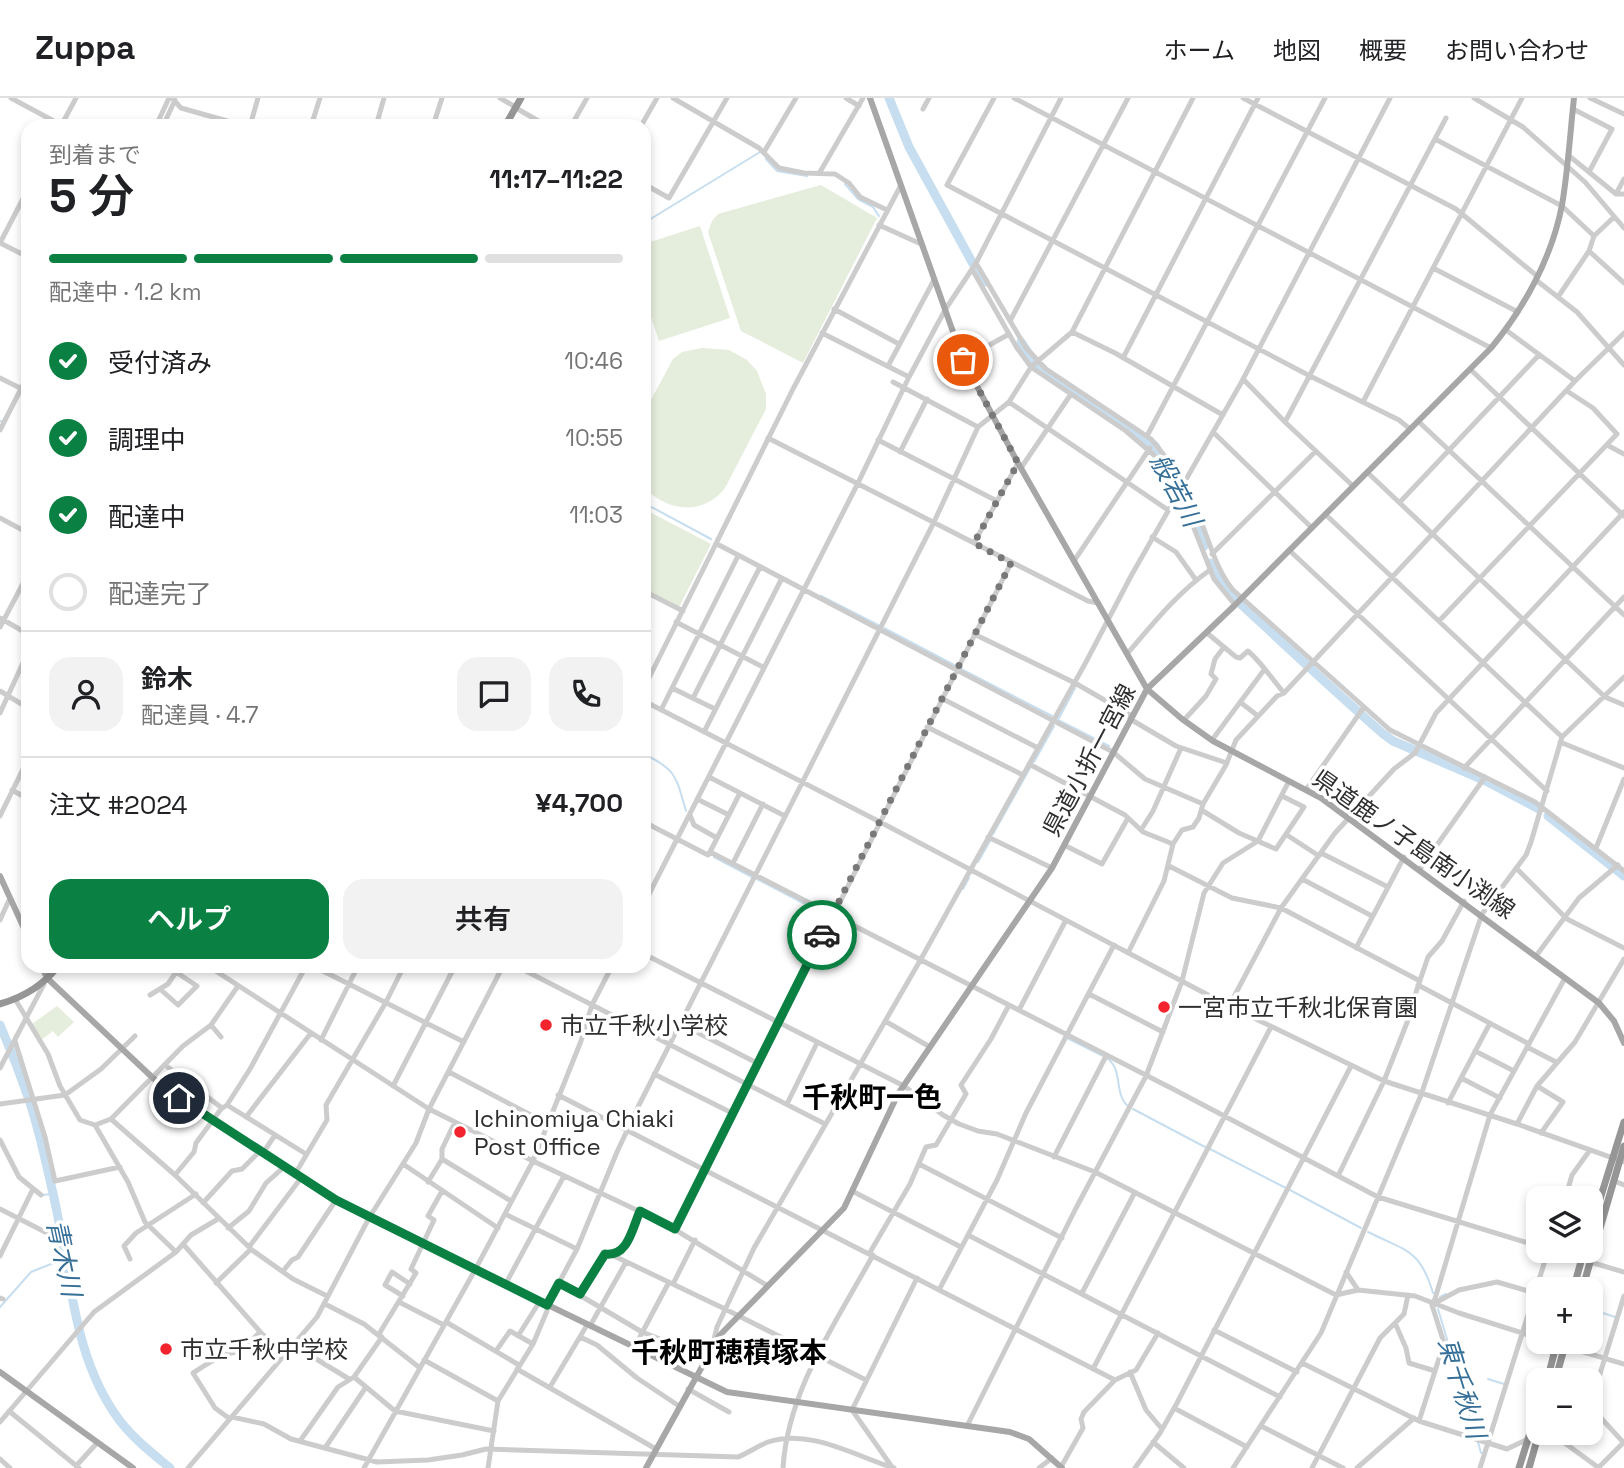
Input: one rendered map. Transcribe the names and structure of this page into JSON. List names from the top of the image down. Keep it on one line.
{"streets":{"main road":["県道小折一宮線","県道鹿ノ子島南小渕線"]},"crossings":[["県道小折一宮線","県道鹿ノ子島南小渕線"]],"districts":["千秋町一色","千秋町穂積塚本"],"water":["般若川","青木川","東千秋川"],"places":["一宮市立千秋北保育園","市立千秋小学校","Ichinomiya Chiaki Post Office","市立千秋中学校"],"page":{"header":"Zuppa","nav":["ホーム","地図","概要","お問い合わせ"],"heading":["5 分","到着まで","11:17–11:22"],"panel":["鈴木","配達員 · 4.7","注文 #2024","¥4,700"],"bar":"配達中 · 1.2 km","list":[["受付済み","10:46"],["調理中","10:55"],["配達中","11:03"],"配達完了"],"buttons":["ヘルプ","共有"],"map_buttons":["+","−"]}}
